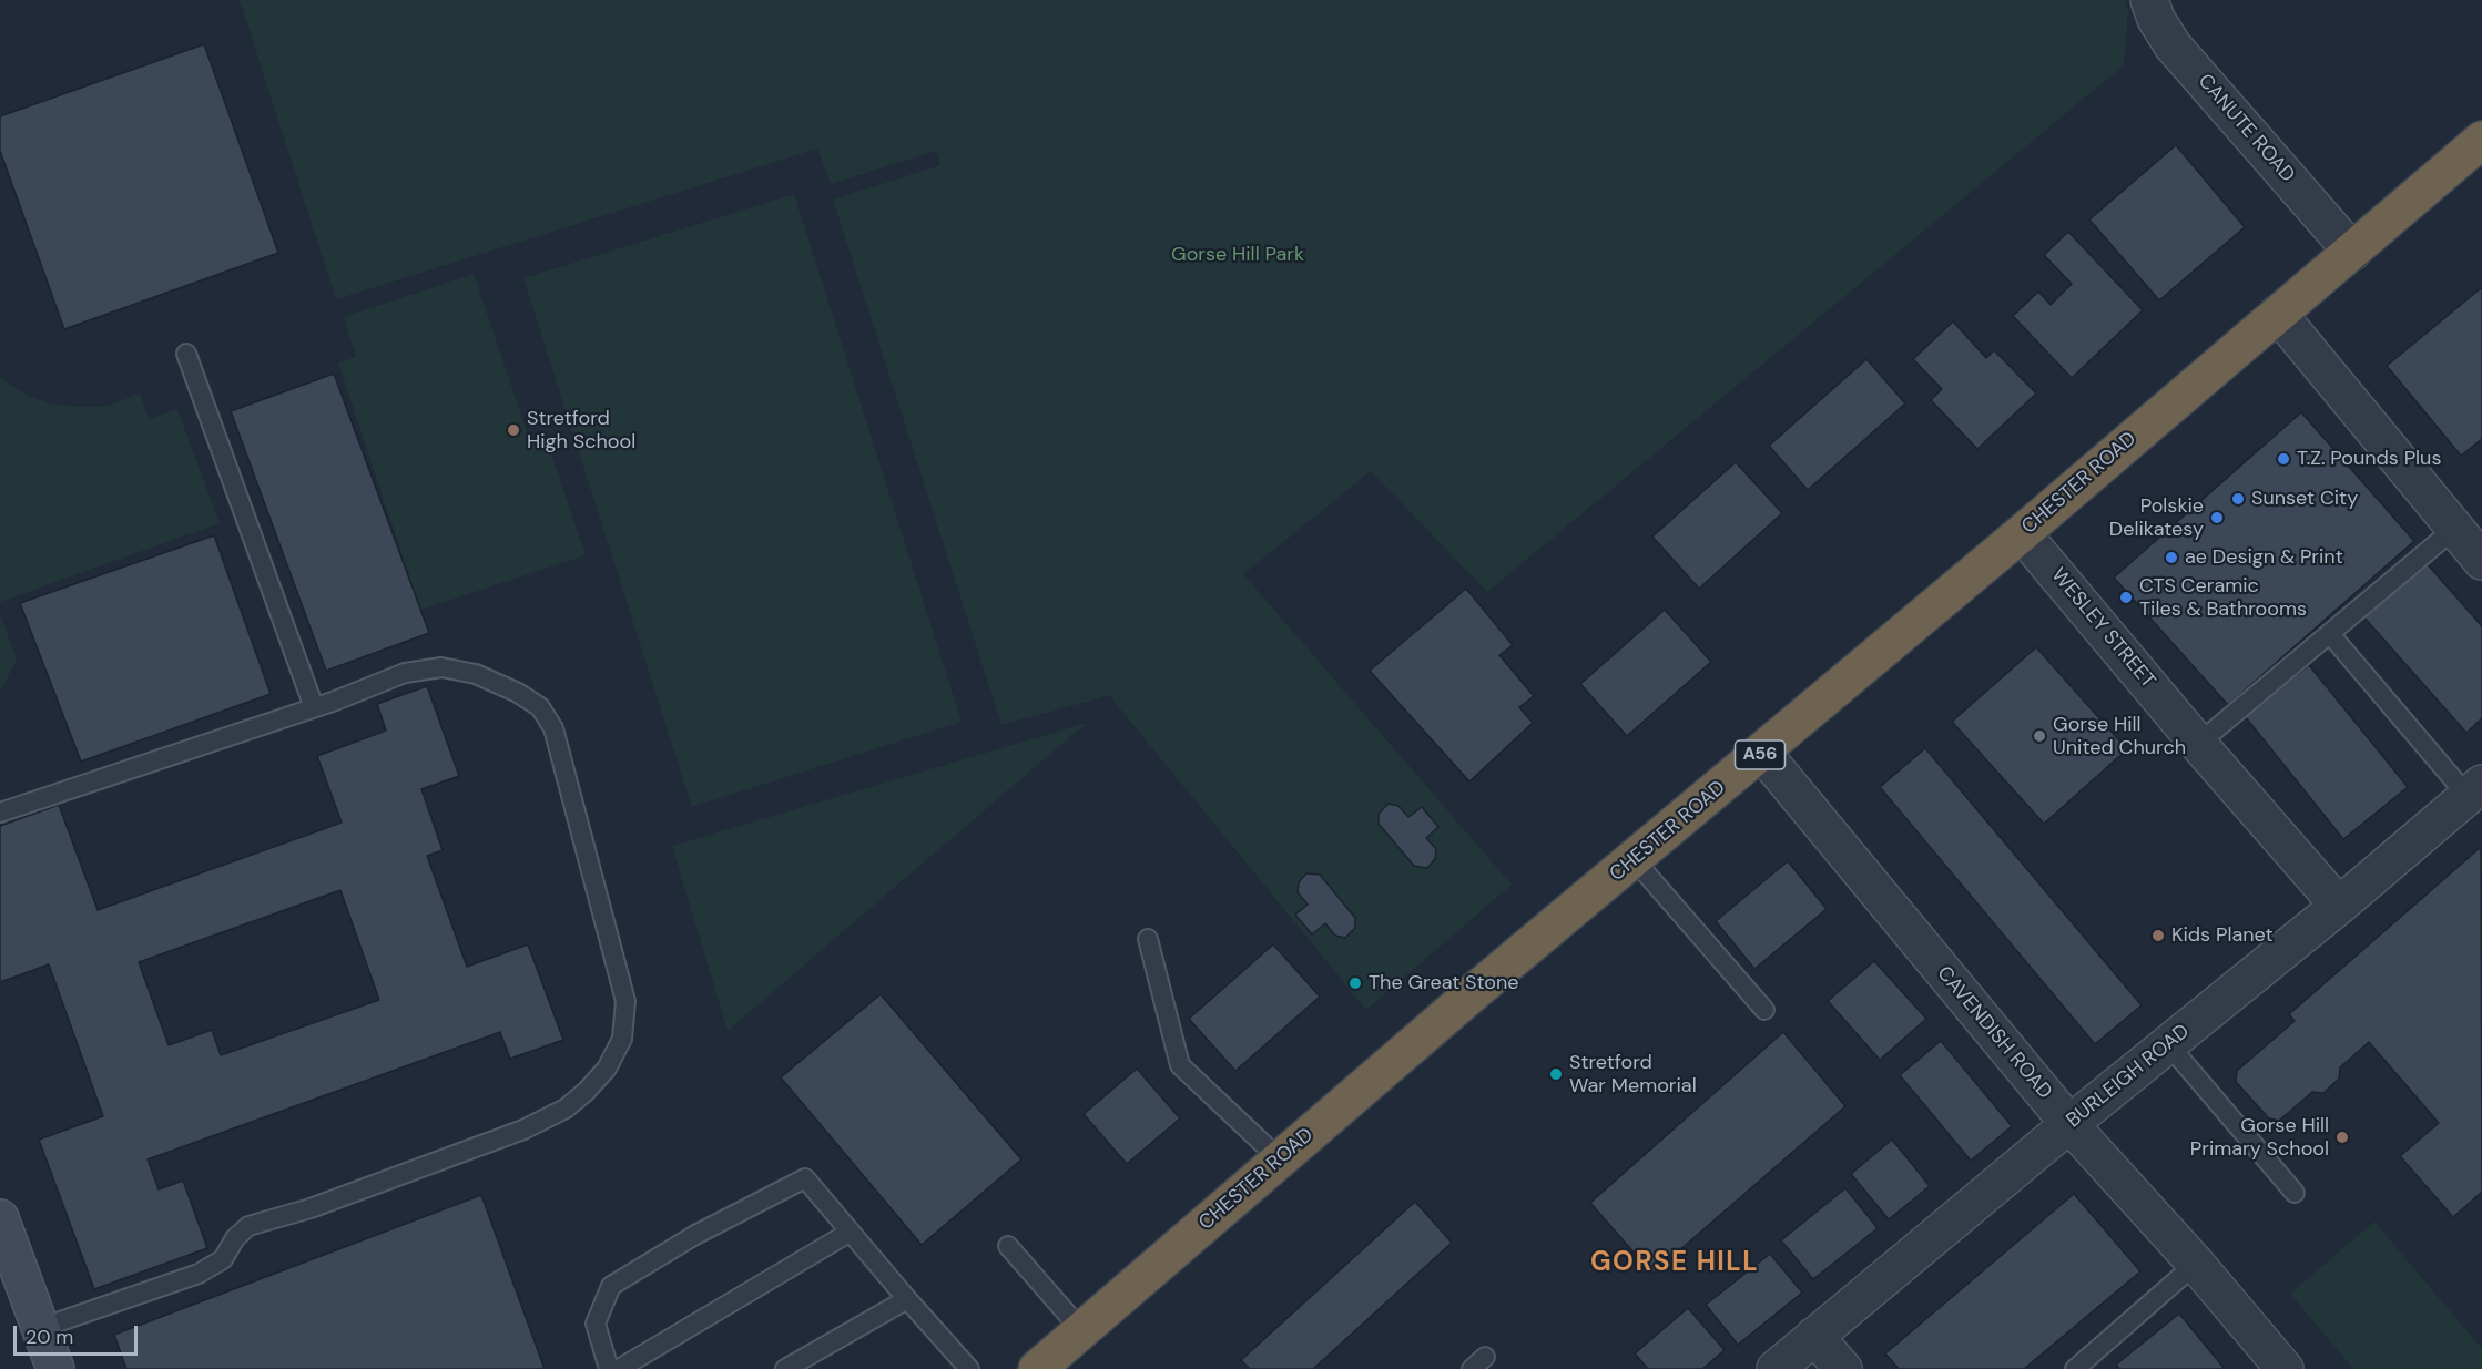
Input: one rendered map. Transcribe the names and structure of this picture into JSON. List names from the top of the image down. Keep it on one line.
{"streets":{"highway":["CHESTER ROAD","A56"],"street":["CANUTE ROAD","WESLEY STREET","CAVENDISH ROAD","BURLEIGH ROAD"]},"crossings":[["CANUTE ROAD","CHESTER ROAD"],["CHESTER ROAD","WESLEY STREET"],["CHESTER ROAD","CAVENDISH ROAD"],["WESLEY STREET","BURLEIGH ROAD"],["CAVENDISH ROAD","BURLEIGH ROAD"]],"districts":["GORSE HILL"],"parks":["Gorse Hill Park"],"places":["Stretford High School","T.Z. Pounds Plus","Sunset City","Polskie Delikatesy","ae Design & Print","CTS Ceramic Tiles & Bathrooms","Gorse Hill United Church","Kids Planet","The Great Stone","Stretford War Memorial","Gorse Hill Primary School"],"scale_bar":"20 m"}
